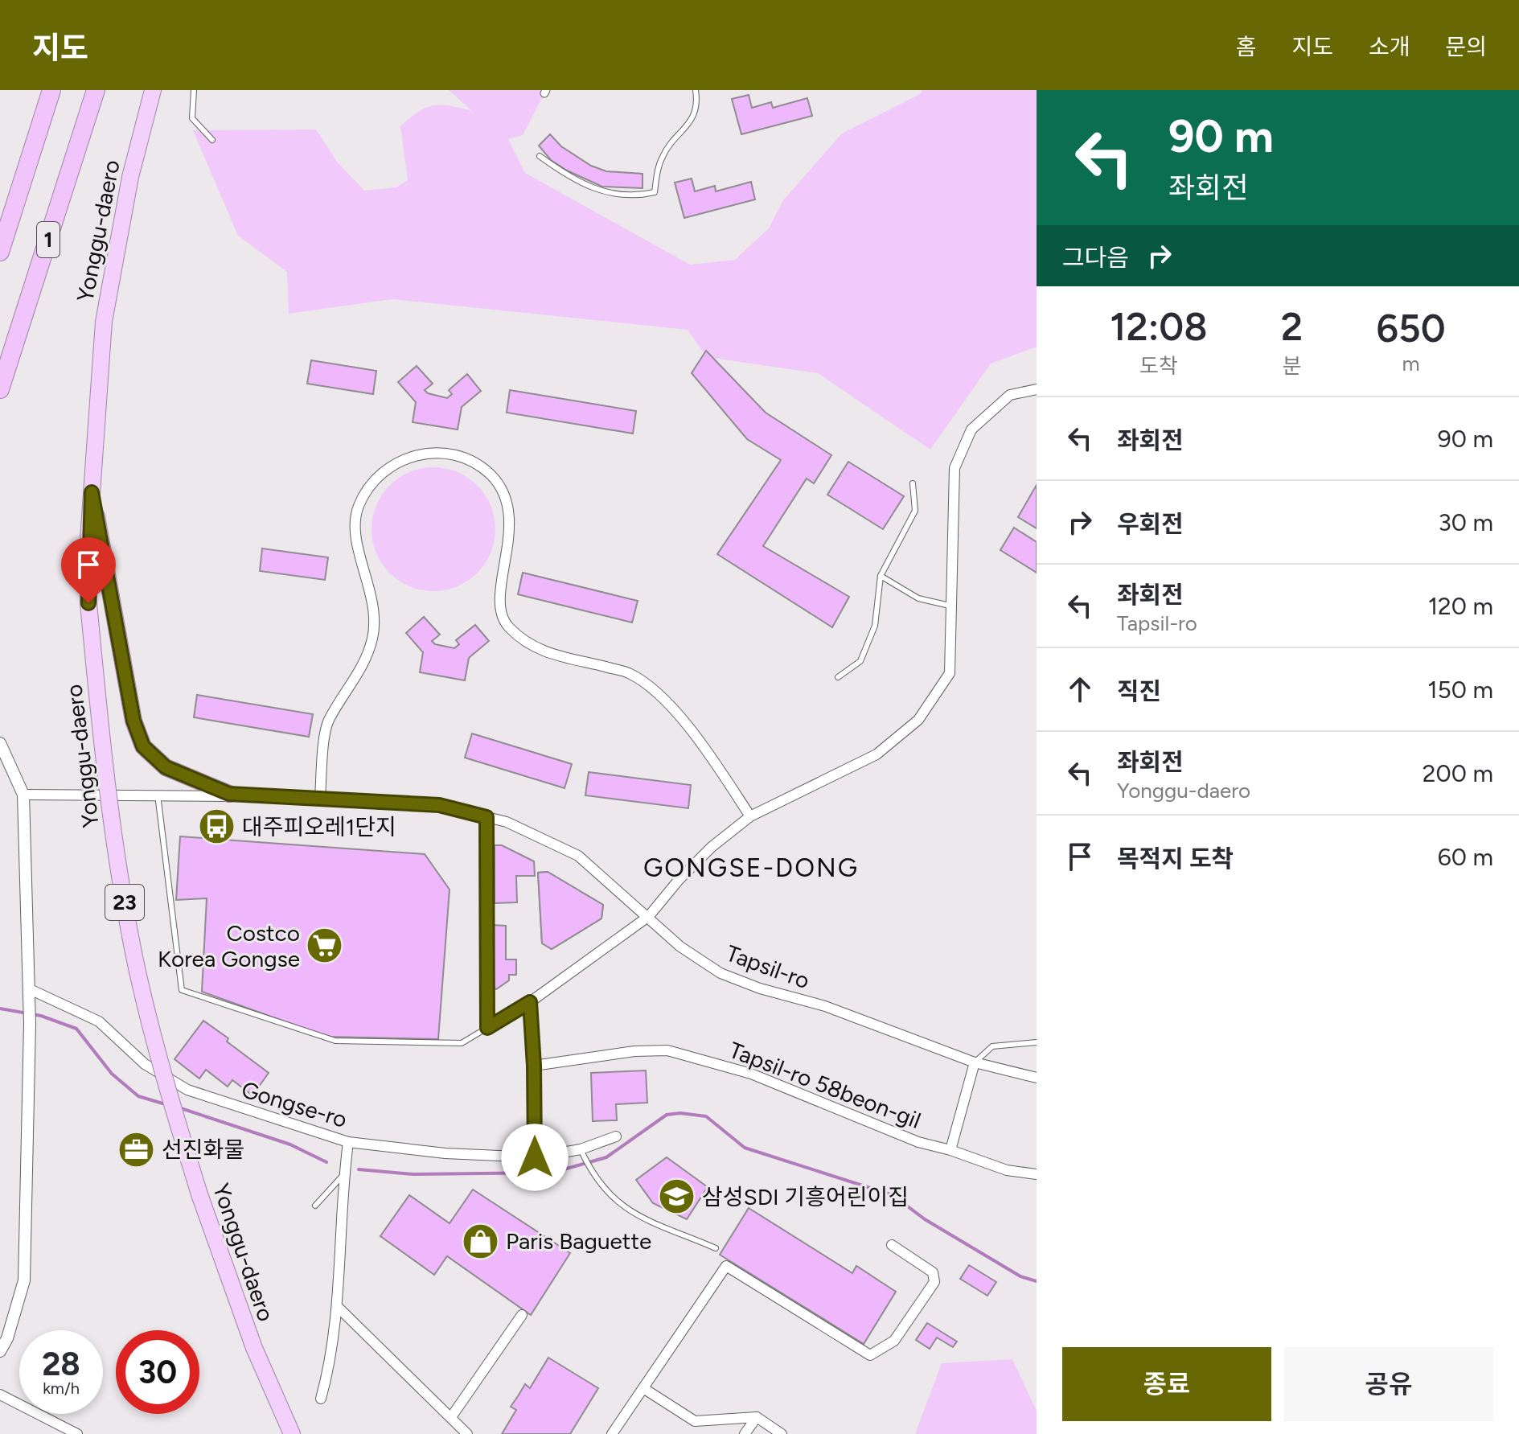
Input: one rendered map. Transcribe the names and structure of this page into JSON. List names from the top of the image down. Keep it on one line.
{"streets":{"highway":["Yonggu-daero","1","23"],"street":["Tapsil-ro","Tapsil-ro 58beon-gil","Gongse-ro"]},"districts":["GONGSE-DONG"],"places":{"bus stop":["대주피오레1단지"],"supermarket":["Costco Korea Gongse"],"office":["선진화물"],"school or university":["삼성SDI 기흥어린이집"],"shop":["Paris Baguette"]},"page":{"header":"지도","nav":["홈","지도","소개","문의"],"turn":["90 m","좌회전"],"then":"그다음","eta":["12:08","도착","2","분","650","m"],"list":[{"name":"좌회전","value":"90 m"},{"name":"우회전","value":"30 m"},{"name":"좌회전","note":"Tapsil-ro","value":"120 m"},{"name":"직진","value":"150 m"},{"name":"좌회전","note":"Yonggu-daero","value":"200 m"},{"name":"목적지 도착","value":"60 m"}],"speed":"28 km/h","limit":"30","buttons":["종료","공유"]}}
